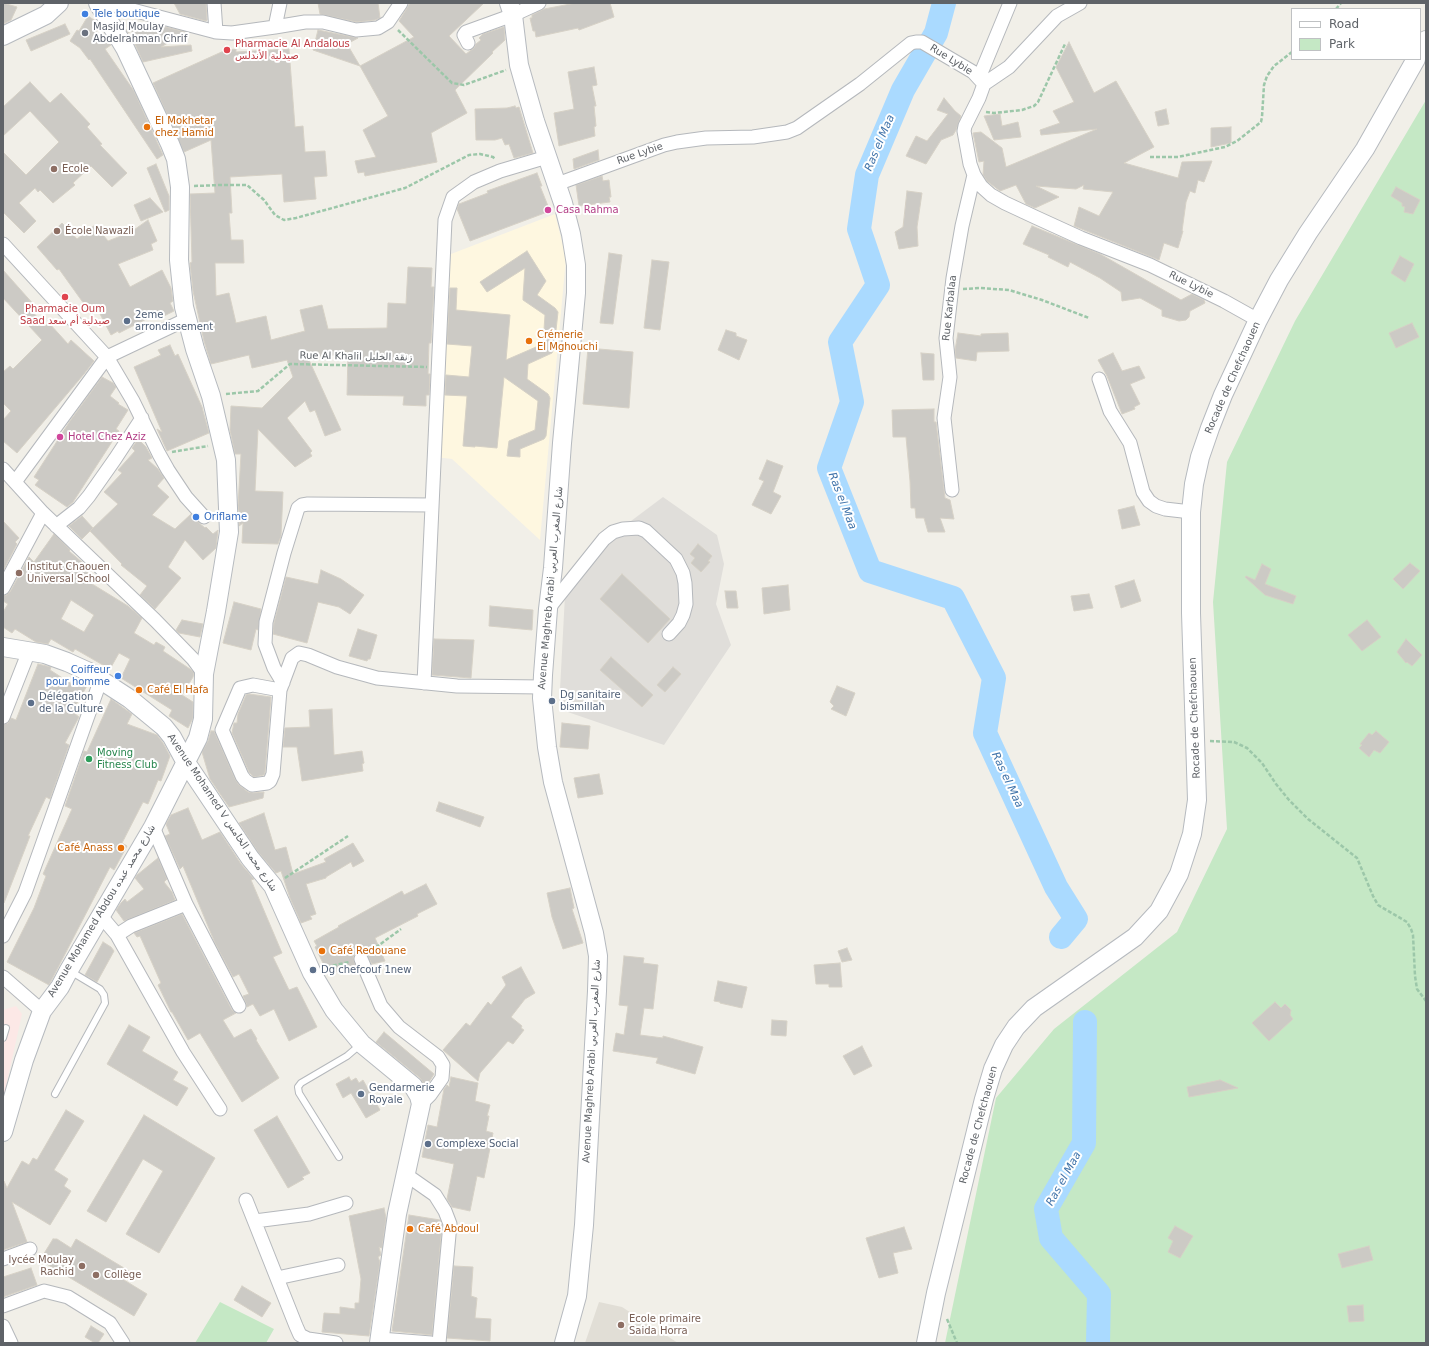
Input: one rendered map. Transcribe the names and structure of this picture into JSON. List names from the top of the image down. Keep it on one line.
{"streets":{"street":["Rue Lybie","Rue Karbalaa","Rocade de Chefchaouen","Avenue Maghreb Arabi شارع المغرب العربي","Avenue Mohamed V شارع محمد الخامس","Avenue Mohamed Abdou شارع محمد عبده"],"path":["Rue Al Khalil زنقة الخليل"]},"crossings":[["Rue Lybie","Rue Karbalaa"],["Rue Lybie","Rocade de Chefchaouen"],["Rue Lybie","Avenue Maghreb Arabi شارع المغرب العربي"],["Rue Al Khalil زنقة الخليل","Avenue Mohamed Abdou شارع محمد عبده"],["Avenue Mohamed V شارع محمد الخامس","Avenue Mohamed Abdou شارع محمد عبده"]],"water":["Ras el Maa"],"places":["Tele boutique","Masjid Moulay Abdelrahman Chrif","Pharmacie Al Andalous صيدلية الأندلس","El Mokhetar chez Hamid","Ecole","Casa Rahma","École Nawazli","Pharmacie Oum Saad صيدلية أم سعد","2eme arrondissement","Crémerie El Mghouchi","Hotel Chez Aziz","Oriflame","Institut Chaouen Universal School","Coiffeur pour homme","Café El Hafa","Dg sanitaire bismillah","Délégation de la Culture","Moving Fitness Club","Café Anass","Café Redouane","Dg chefcouf 1new","Gendarmerie Royale","Complexe Social","Café Abdoul","lycée Moulay Rachid","Collège","Ecole primaire Saida Horra"],"legend":["Road","Park"]}
